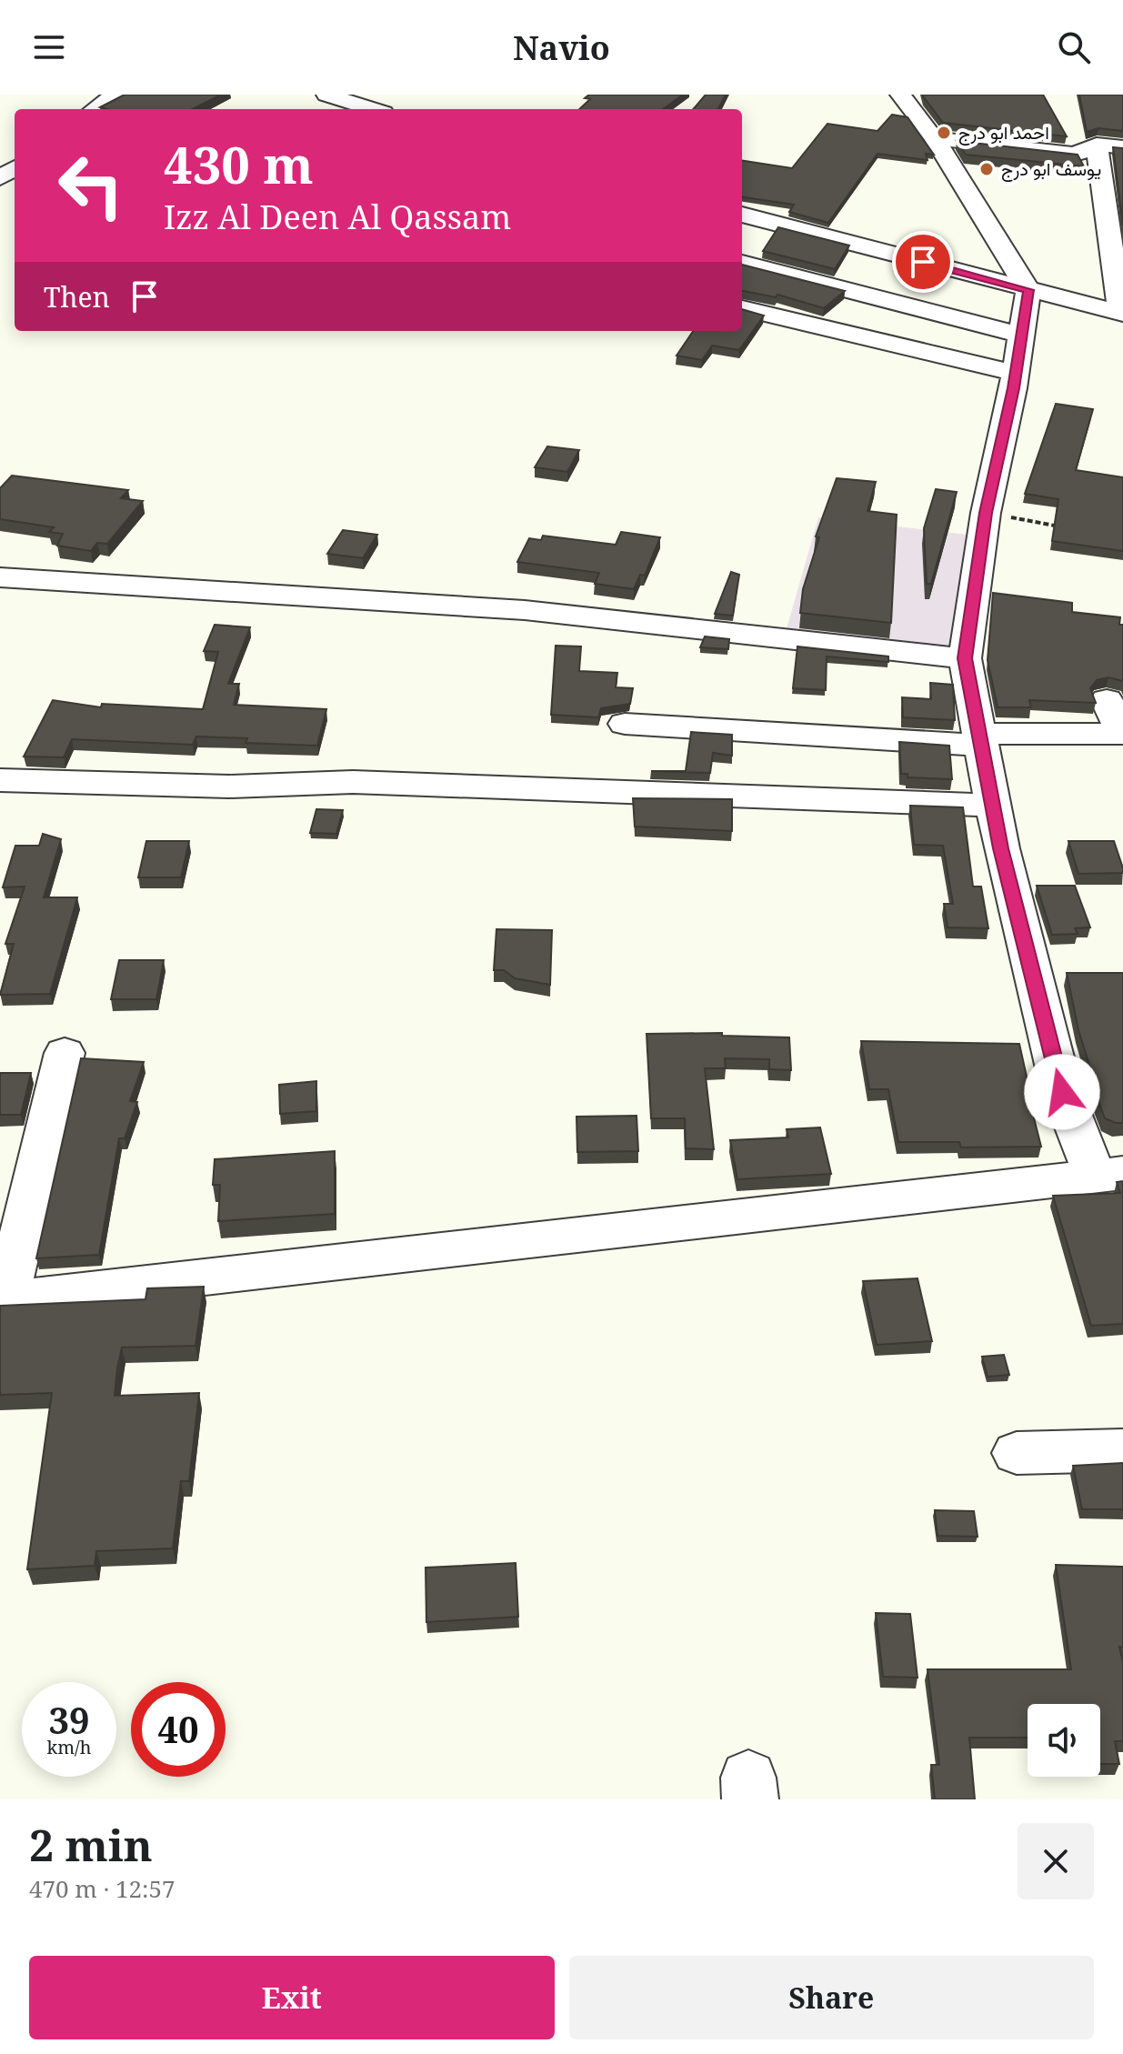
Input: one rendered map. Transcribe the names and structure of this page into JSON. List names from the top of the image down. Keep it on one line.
{"places":["احمد ابو درج","يوسف ابو درج"],"page":{"header":"Navio","turn":["430 m","Izz Al Deen Al Qassam"],"then":"Then","speed":"39 km/h","limit":"40","heading":["2 min","470 m · 12:57"],"buttons":["Exit","Share"]}}
